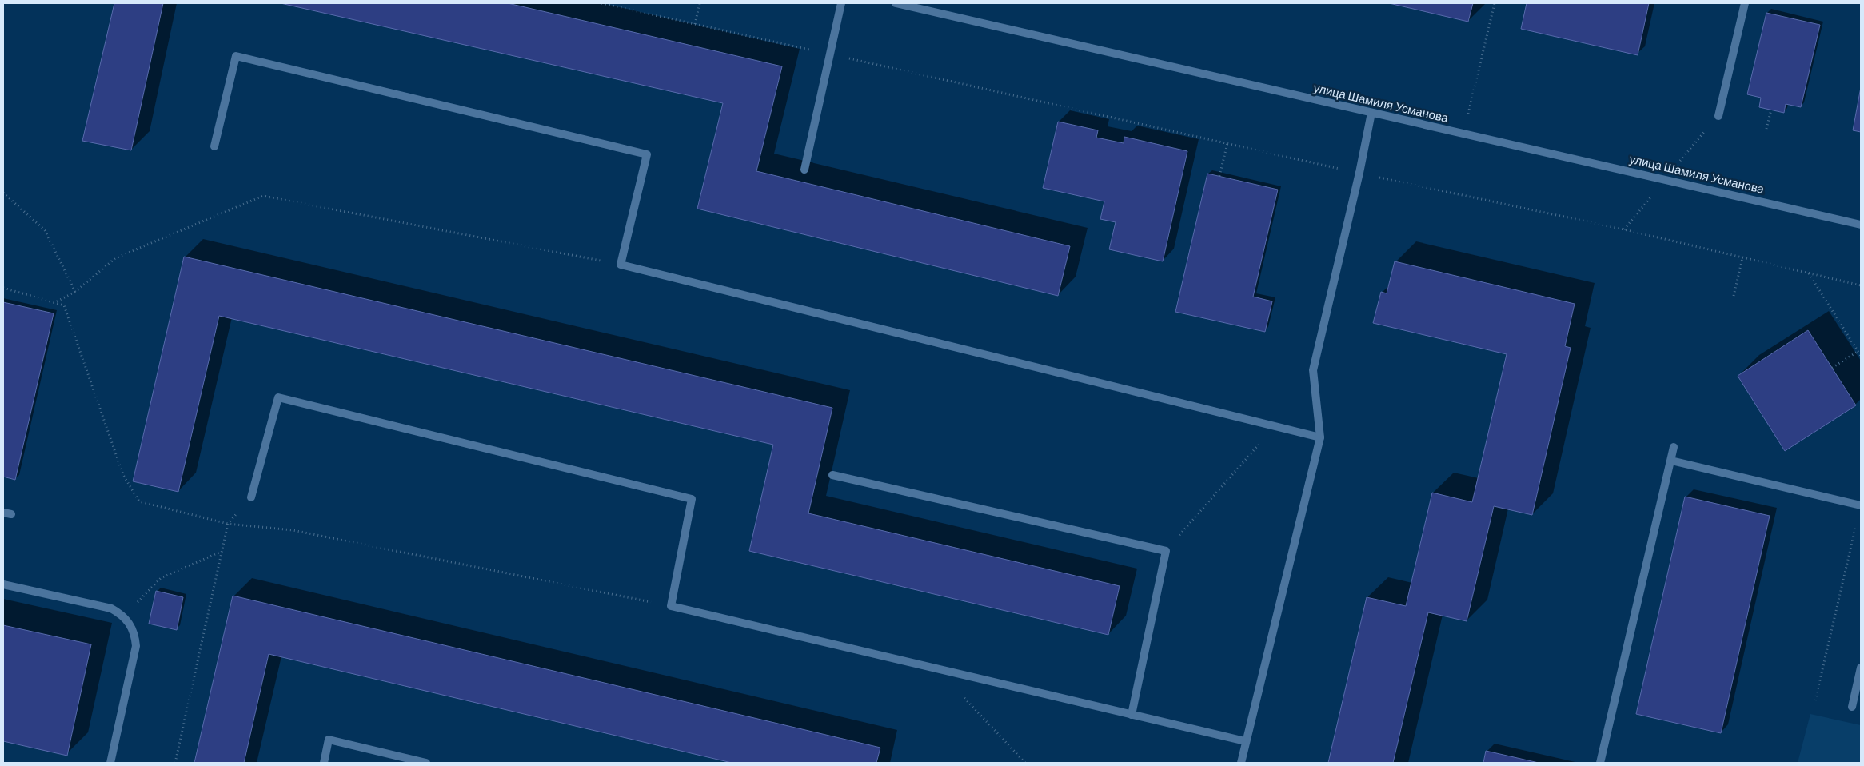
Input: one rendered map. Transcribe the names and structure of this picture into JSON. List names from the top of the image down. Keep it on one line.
{"streets":{"street":["улица Шамиля Усманова"]}}
